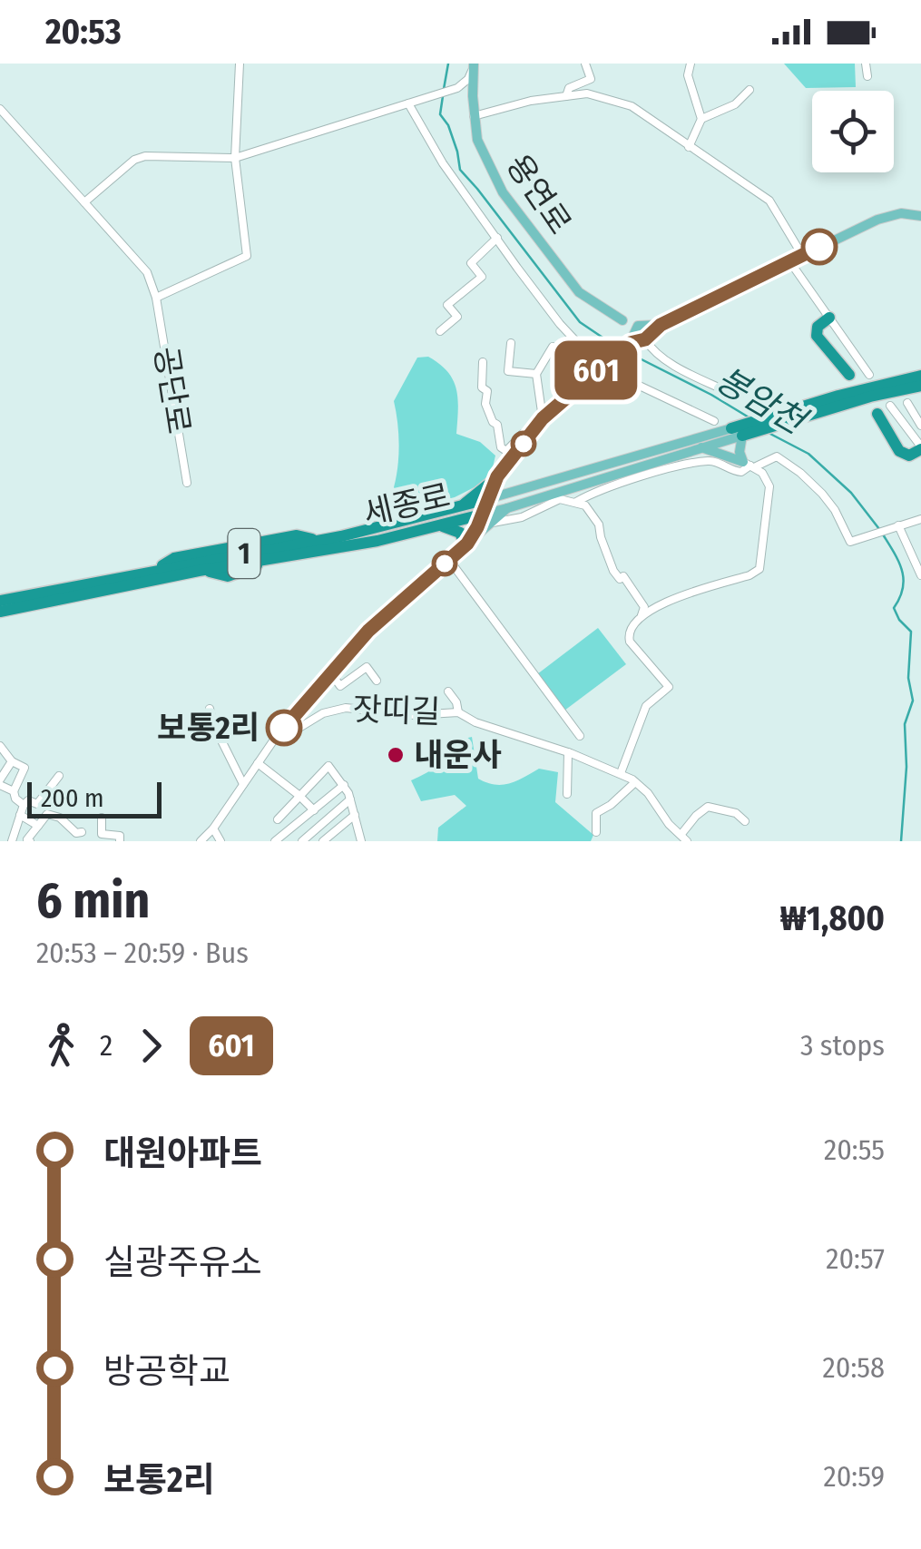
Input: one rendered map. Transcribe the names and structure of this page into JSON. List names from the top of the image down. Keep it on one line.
{"streets":{"highway":["세종로","1"],"main road":["용연로"],"street":["공단로","잣띠길"]},"water":["봉암천"],"places":["보통2리","내운사"],"lines":["bus line 601"],"scale_bar":"200 m","page":{"status":"20:53","on_map":"601","scale":"200 m","heading":["6 min","20:53 – 20:59 · Bus","₩1,800"],"legs":["2","601","3 stops"],"list":[{"name":"대원아파트","value":"20:55"},{"name":"실광주유소","value":"20:57"},{"name":"방공학교","value":"20:58"},{"name":"보통2리","value":"20:59"}]}}
